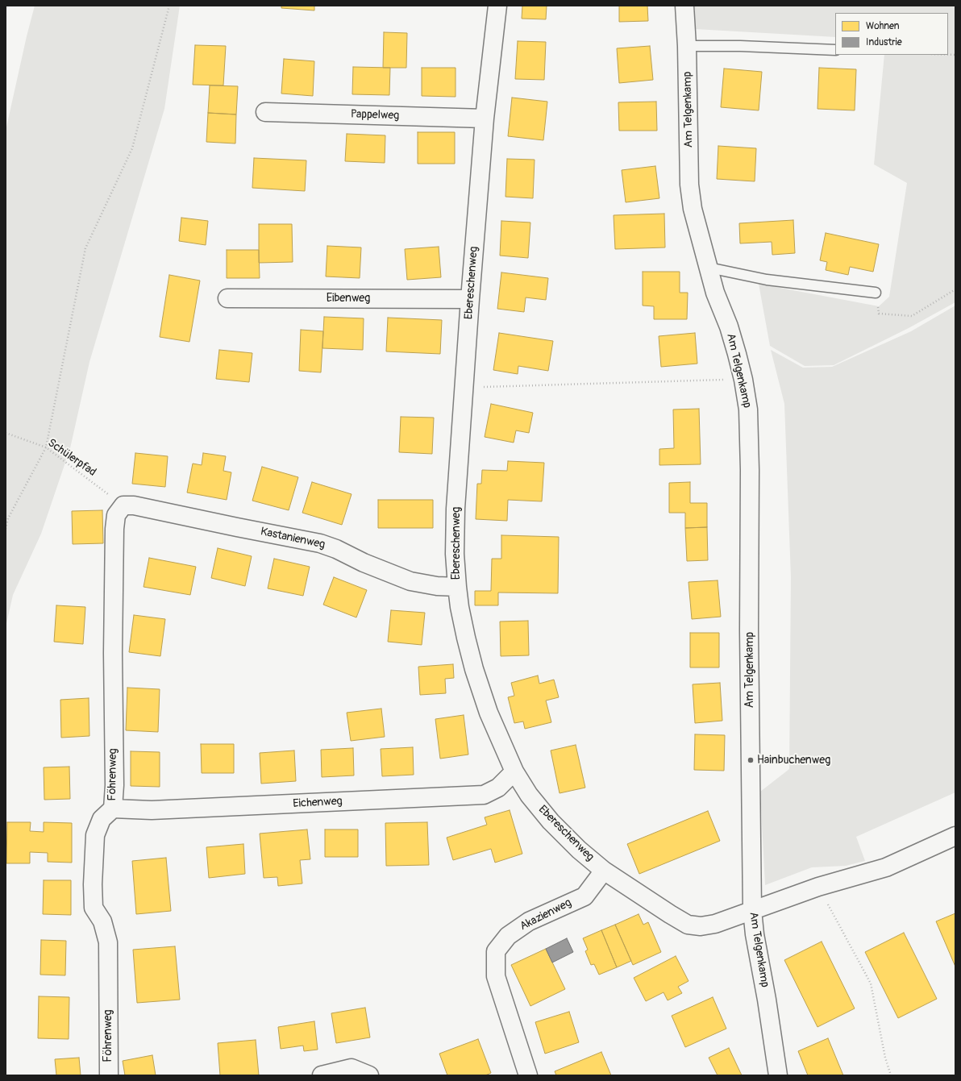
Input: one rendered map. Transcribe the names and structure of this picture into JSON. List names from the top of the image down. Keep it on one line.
{"streets":{"street":["Am Telgenkamp","Pappelweg","Ebereschenweg","Eibenweg","Kastanienweg","Föhrenweg","Eichenweg","Akazienweg"],"path":["Schülerpfad"]},"crossings":[["Am Telgenkamp","Ebereschenweg"],["Pappelweg","Ebereschenweg"],["Ebereschenweg","Eibenweg"],["Ebereschenweg","Kastanienweg"],["Ebereschenweg","Eichenweg"],["Ebereschenweg","Akazienweg"],["Schülerpfad","Kastanienweg"],["Schülerpfad","Föhrenweg"],["Kastanienweg","Föhrenweg"],["Föhrenweg","Eichenweg"]],"places":["Hainbuchenweg"],"legend":["Wohnen","Industrie"]}
